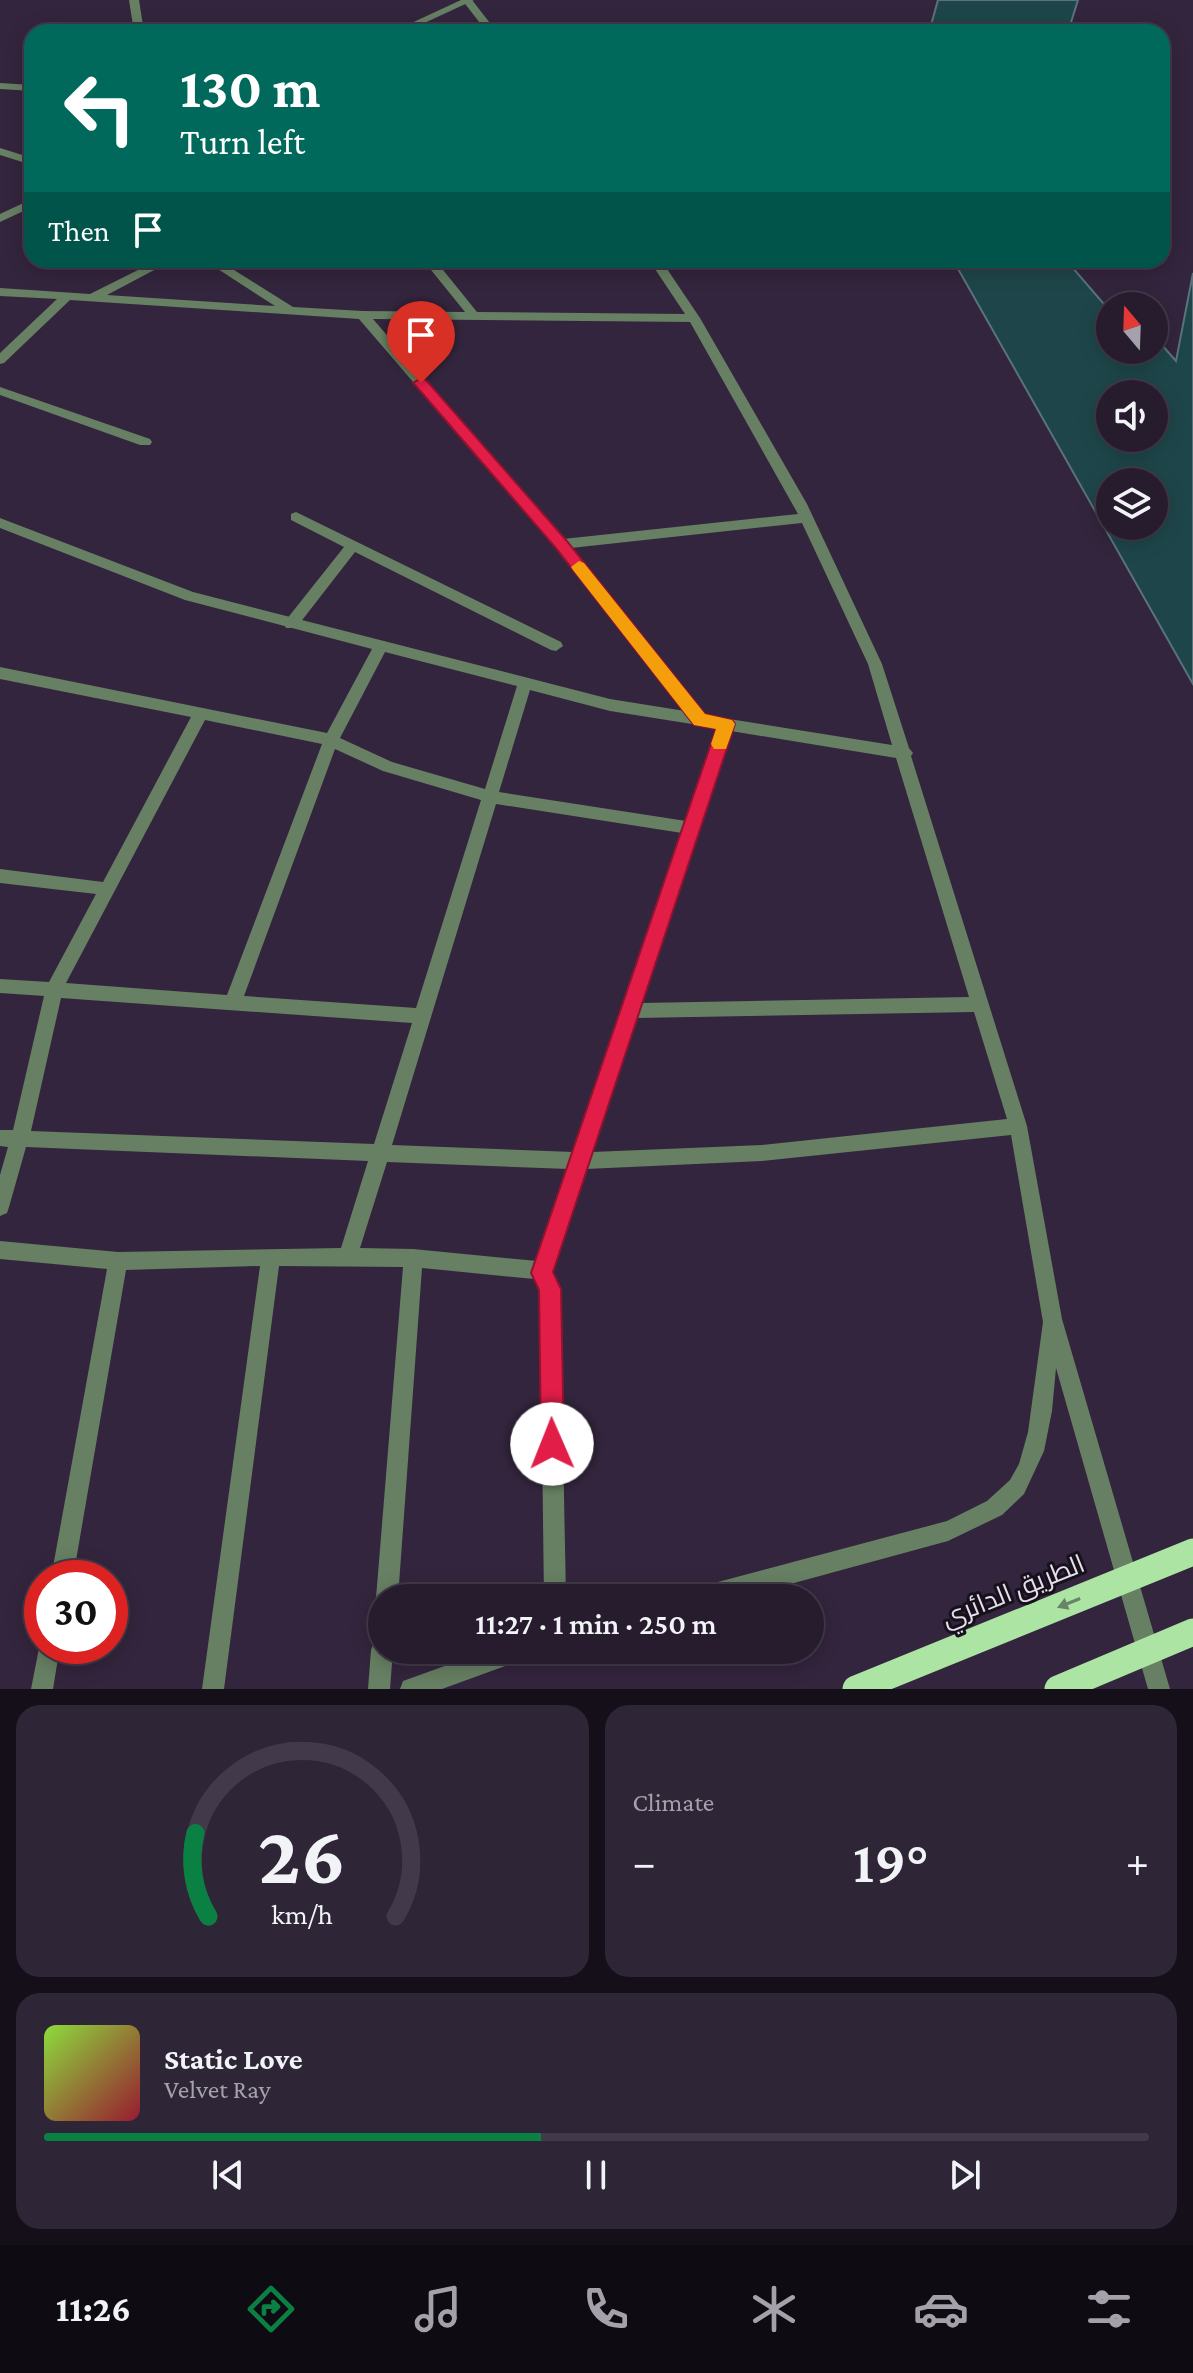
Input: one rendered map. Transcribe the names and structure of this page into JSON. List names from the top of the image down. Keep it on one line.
{"streets":{"highway":["الطريق الدائري"]},"north":"top","page":{"turn":["130 m","Turn left"],"then":"Then","limit":"30","trip":"11:27 · 1 min · 250 m","tile":"Climate","heat":["−","19°","+"],"song":["Static Love","Velvet Ray"],"tabs":"11:26","gauge":["26","km/h"]}}
